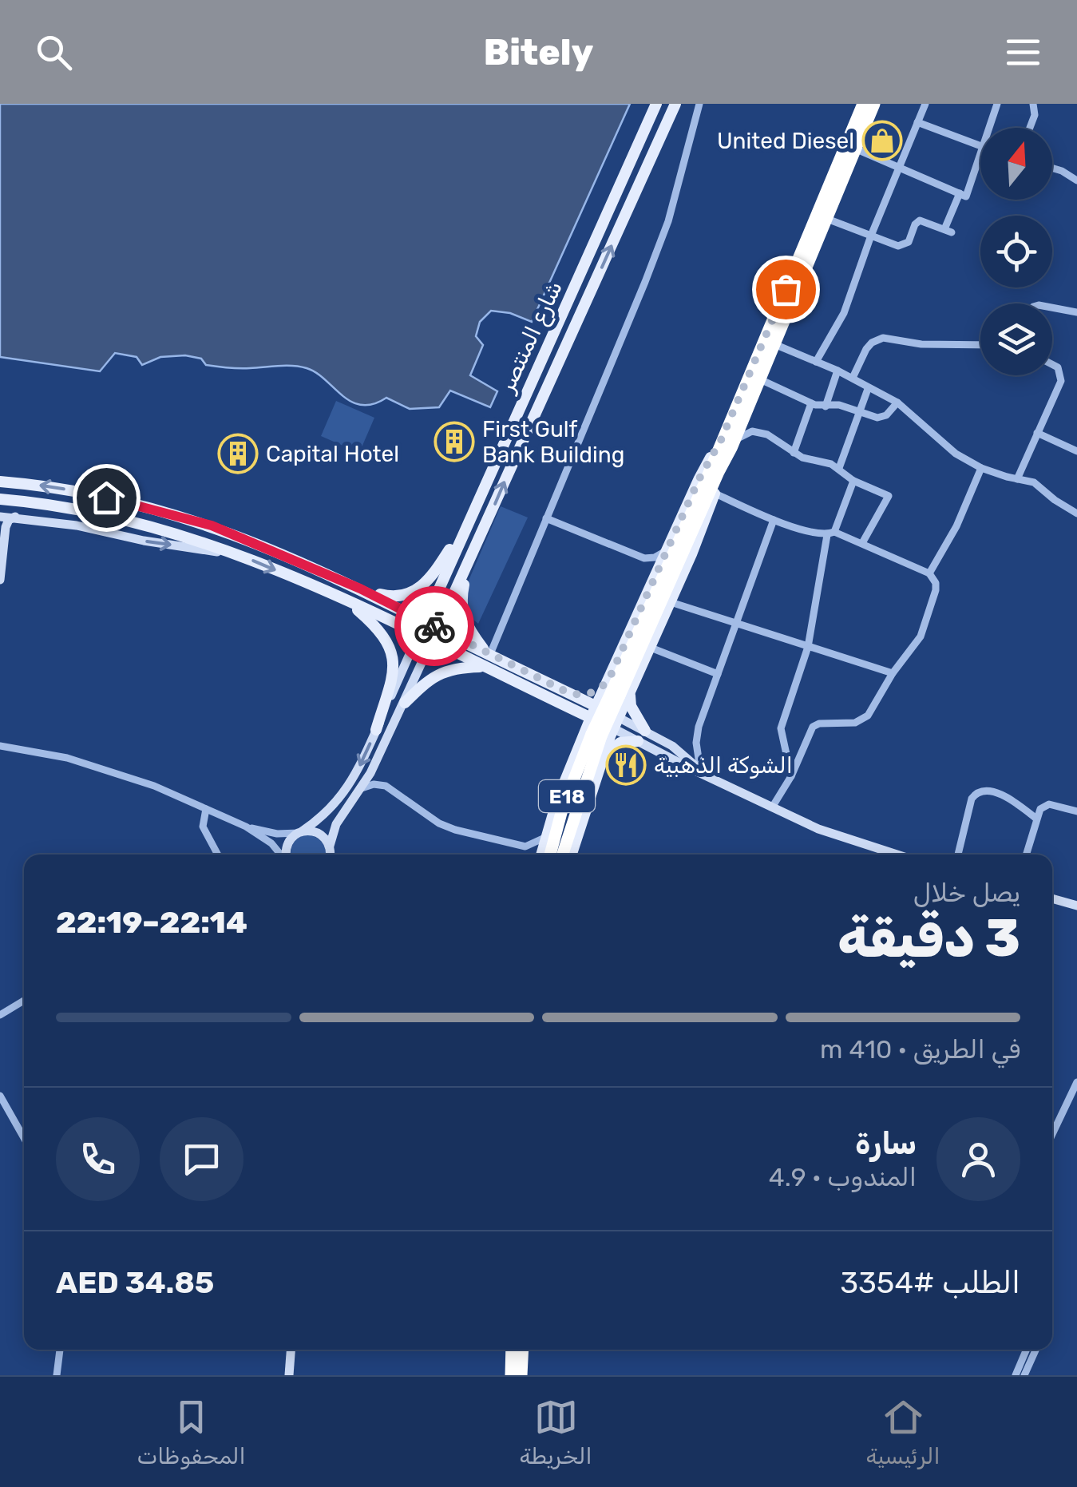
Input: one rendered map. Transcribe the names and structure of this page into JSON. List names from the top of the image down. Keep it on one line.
{"streets":{"highway":["E18"],"main road":["شارع المنتصر"]},"places":{"shop":["United Diesel"],"building":["First Gulf Bank Building","Capital Hotel"],"restaurant":["الشوكة الذهبية"]},"north":"top","page":{"header":"Bitely","heading":["3 دقيقة","يصل خلال","22:14–22:19"],"panel":["سارة","المندوب · 4.9","الطلب #3354","AED 34.85"],"bar":"في الطريق · 410 m","tabs":["الرئيسية","الخريطة","المحفوظات"]}}
